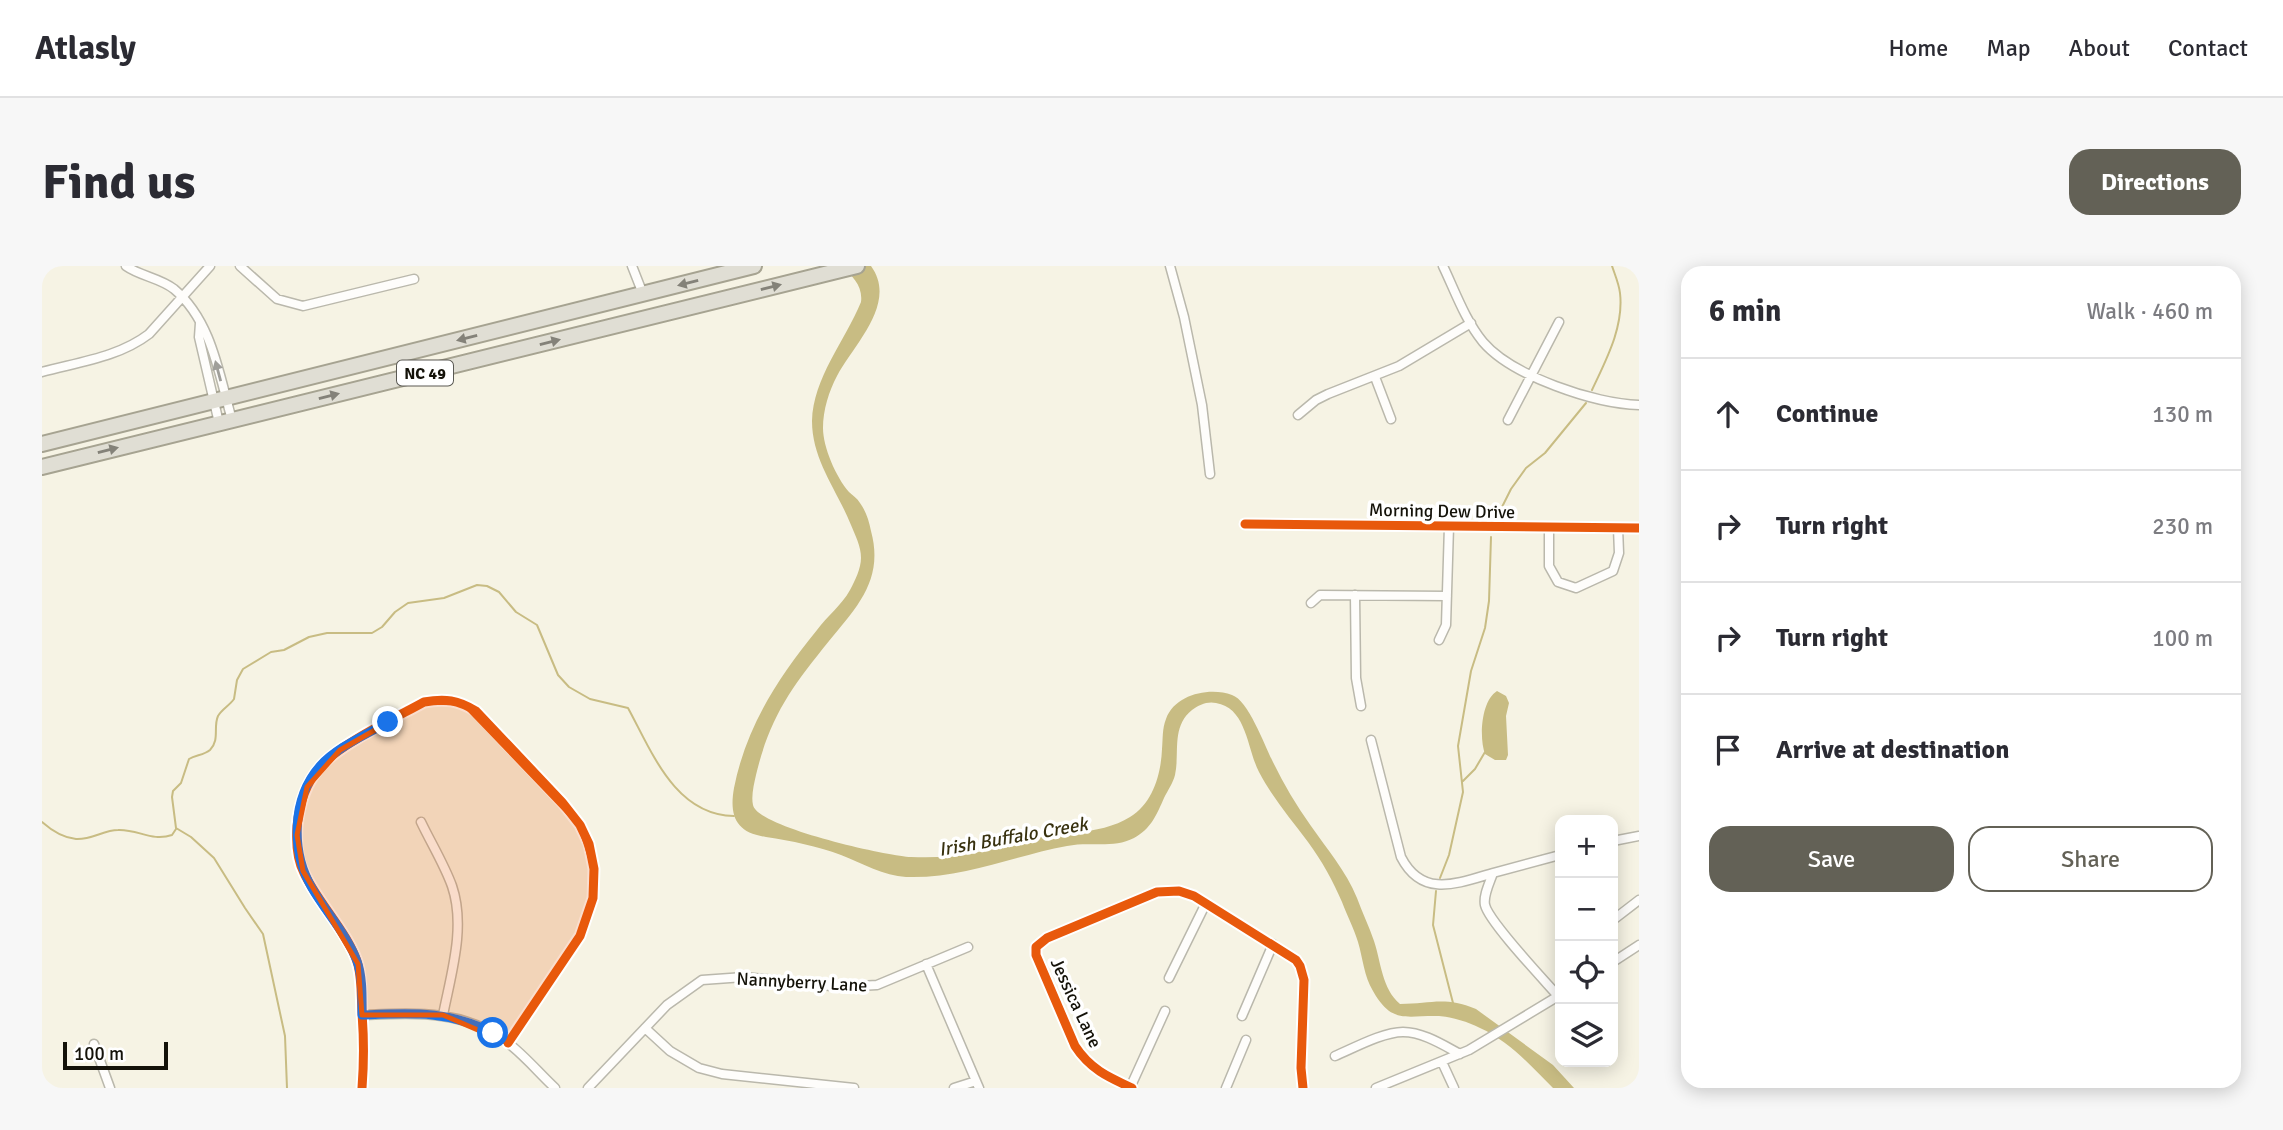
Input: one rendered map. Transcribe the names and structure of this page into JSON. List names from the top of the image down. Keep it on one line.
{"streets":{"highway":["NC 49"],"street":["Morning Dew Drive","Nannyberry Lane","Jessica Lane"]},"water":["Irish Buffalo Creek"],"scale_bar":"100 m","page":{"header":"Atlasly","nav":["Home","Map","About","Contact"],"buttons":["Directions",["Save","Share"]],"title":"Find us","heading":["6 min","Walk · 460 m"],"list":[["Continue","130 m"],["Turn right","230 m"],["Turn right","100 m"],"Arrive at destination"],"map_buttons":["+","−"],"scale":"100 m"}}
